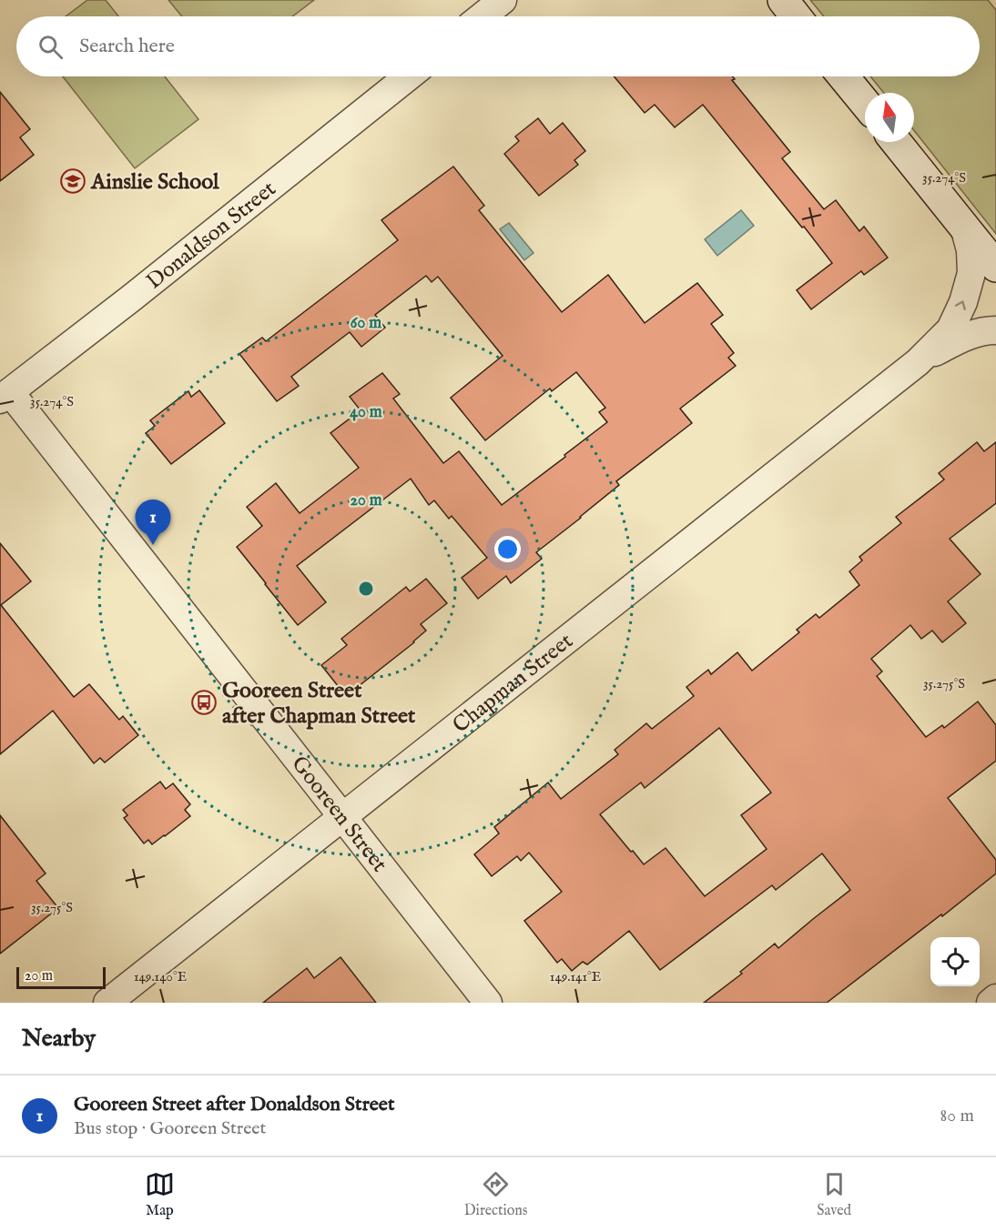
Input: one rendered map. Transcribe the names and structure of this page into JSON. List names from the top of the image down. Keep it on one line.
{"streets":{"street":["Donaldson Street","Chapman Street","Gooreen Street"]},"crossings":[["Donaldson Street","Gooreen Street"],["Chapman Street","Gooreen Street"]],"places":{"school or university":["Ainslie School"],"bus stop":["Gooreen Street after Chapman Street"]},"scale_bar":"20 m","north":"top","page":{"search":"Search here","pins":"1","scale":"20 m","heading":"Nearby","list":[{"mark":"1","name":"Gooreen Street after Donaldson Street","note":"Bus stop · Gooreen Street","value":"80 m"}],"nav":["Map","Directions","Saved"]},"coordinates":["35.274°S","35.275°S","149.140°E","149.141°E"],"rings":["60 m","40 m","20 m"]}
